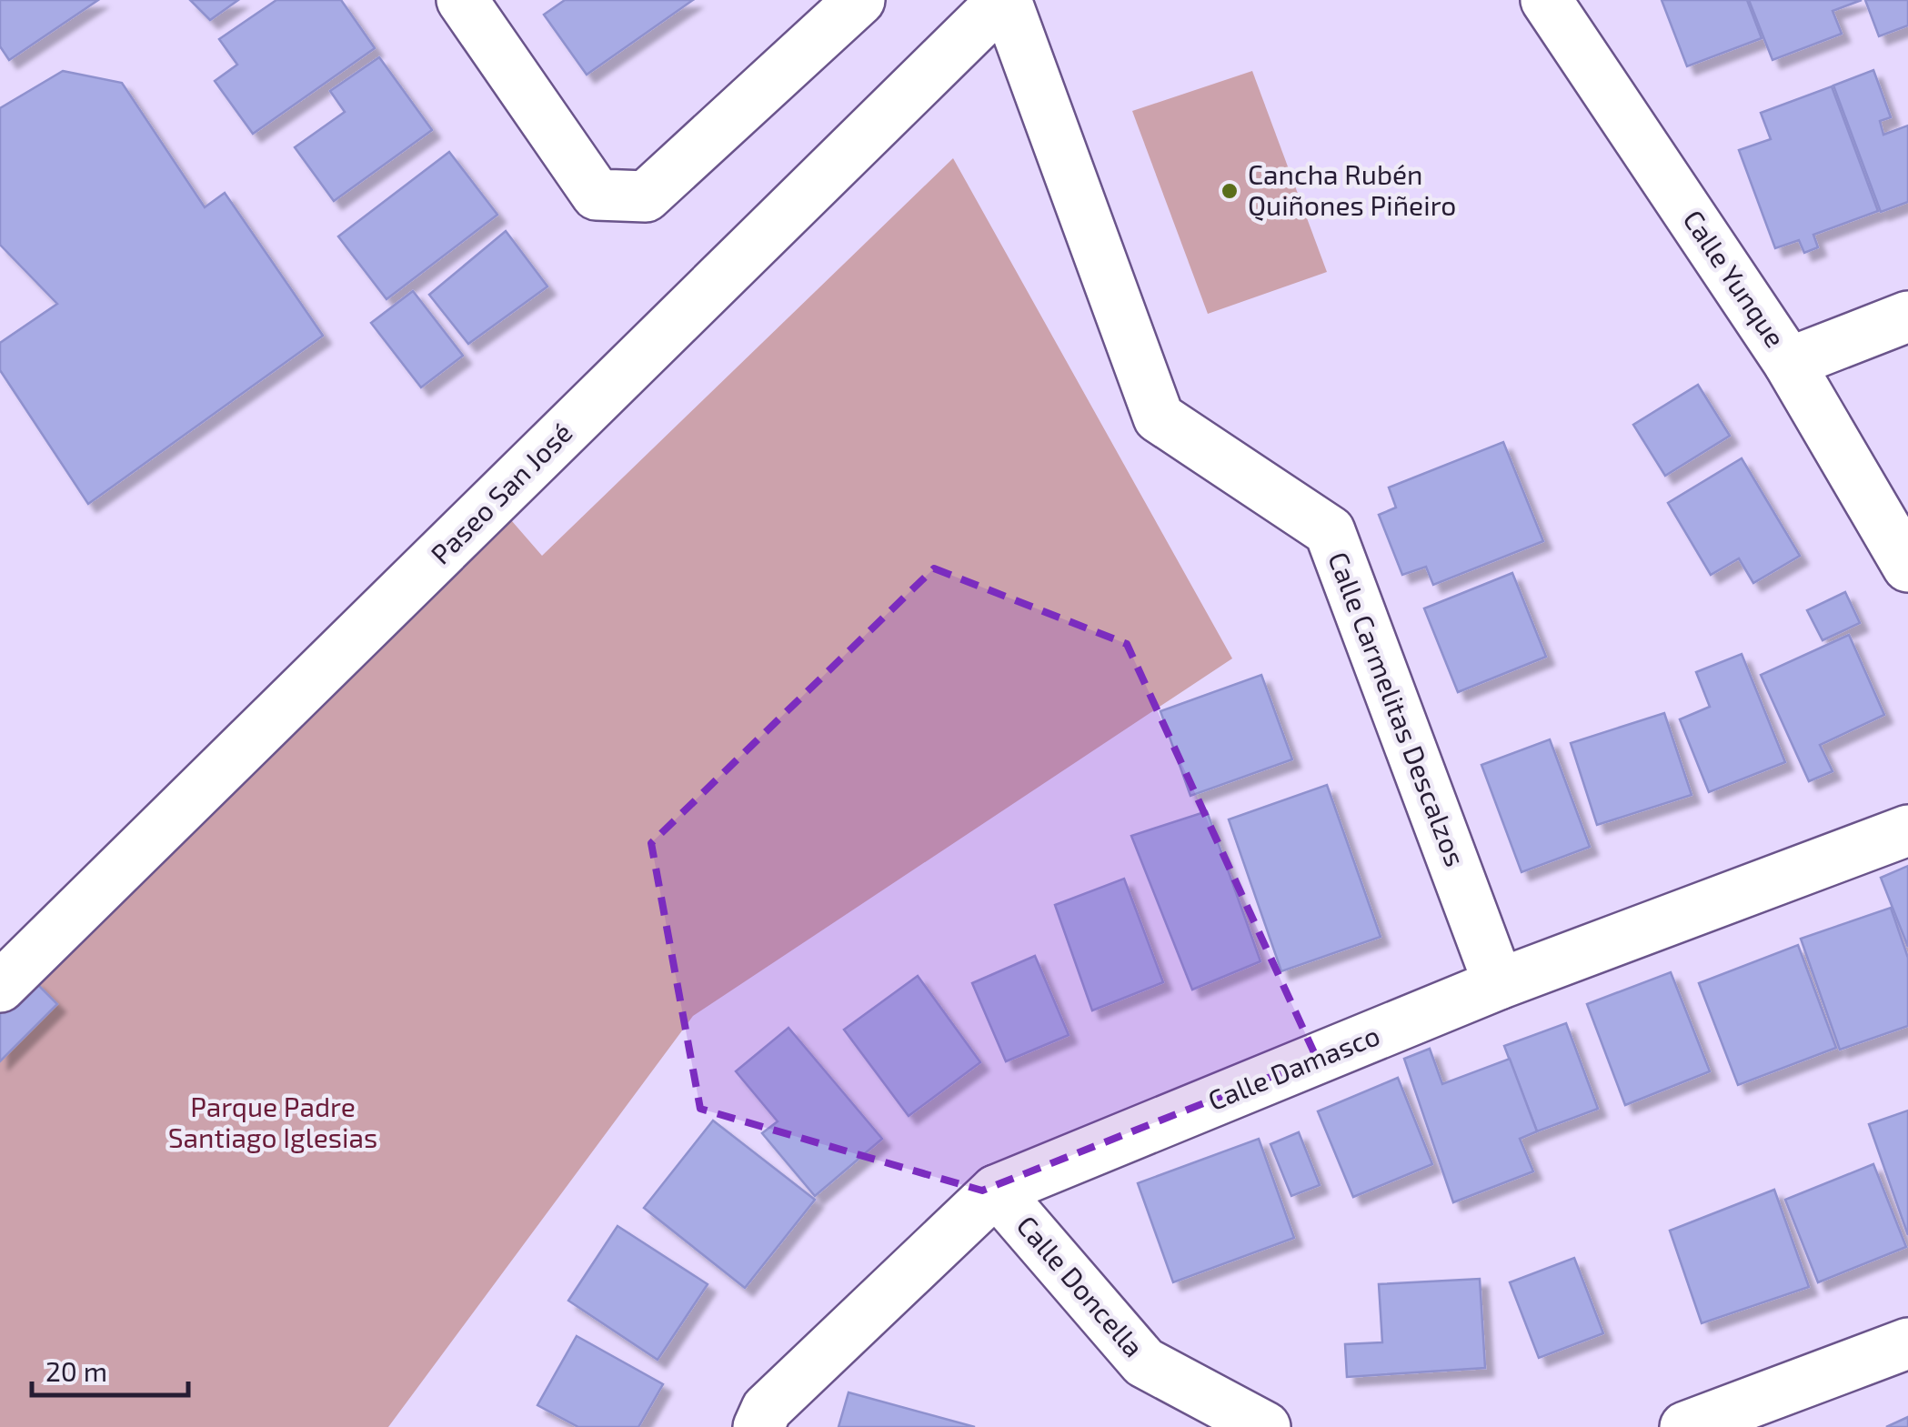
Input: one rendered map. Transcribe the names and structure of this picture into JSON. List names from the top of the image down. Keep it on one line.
{"streets":{"street":["Calle Yunque","Paseo San José","Calle Carmelitas Descalzos","Calle Damasco","Calle Doncella"]},"crossings":[["Paseo San José","Calle Carmelitas Descalzos"],["Calle Carmelitas Descalzos","Calle Damasco"],["Calle Damasco","Calle Doncella"]],"parks":["Parque Padre Santiago Iglesias"],"places":["Cancha Rubén Quiñones Piñeiro"],"scale_bar":"20 m"}
